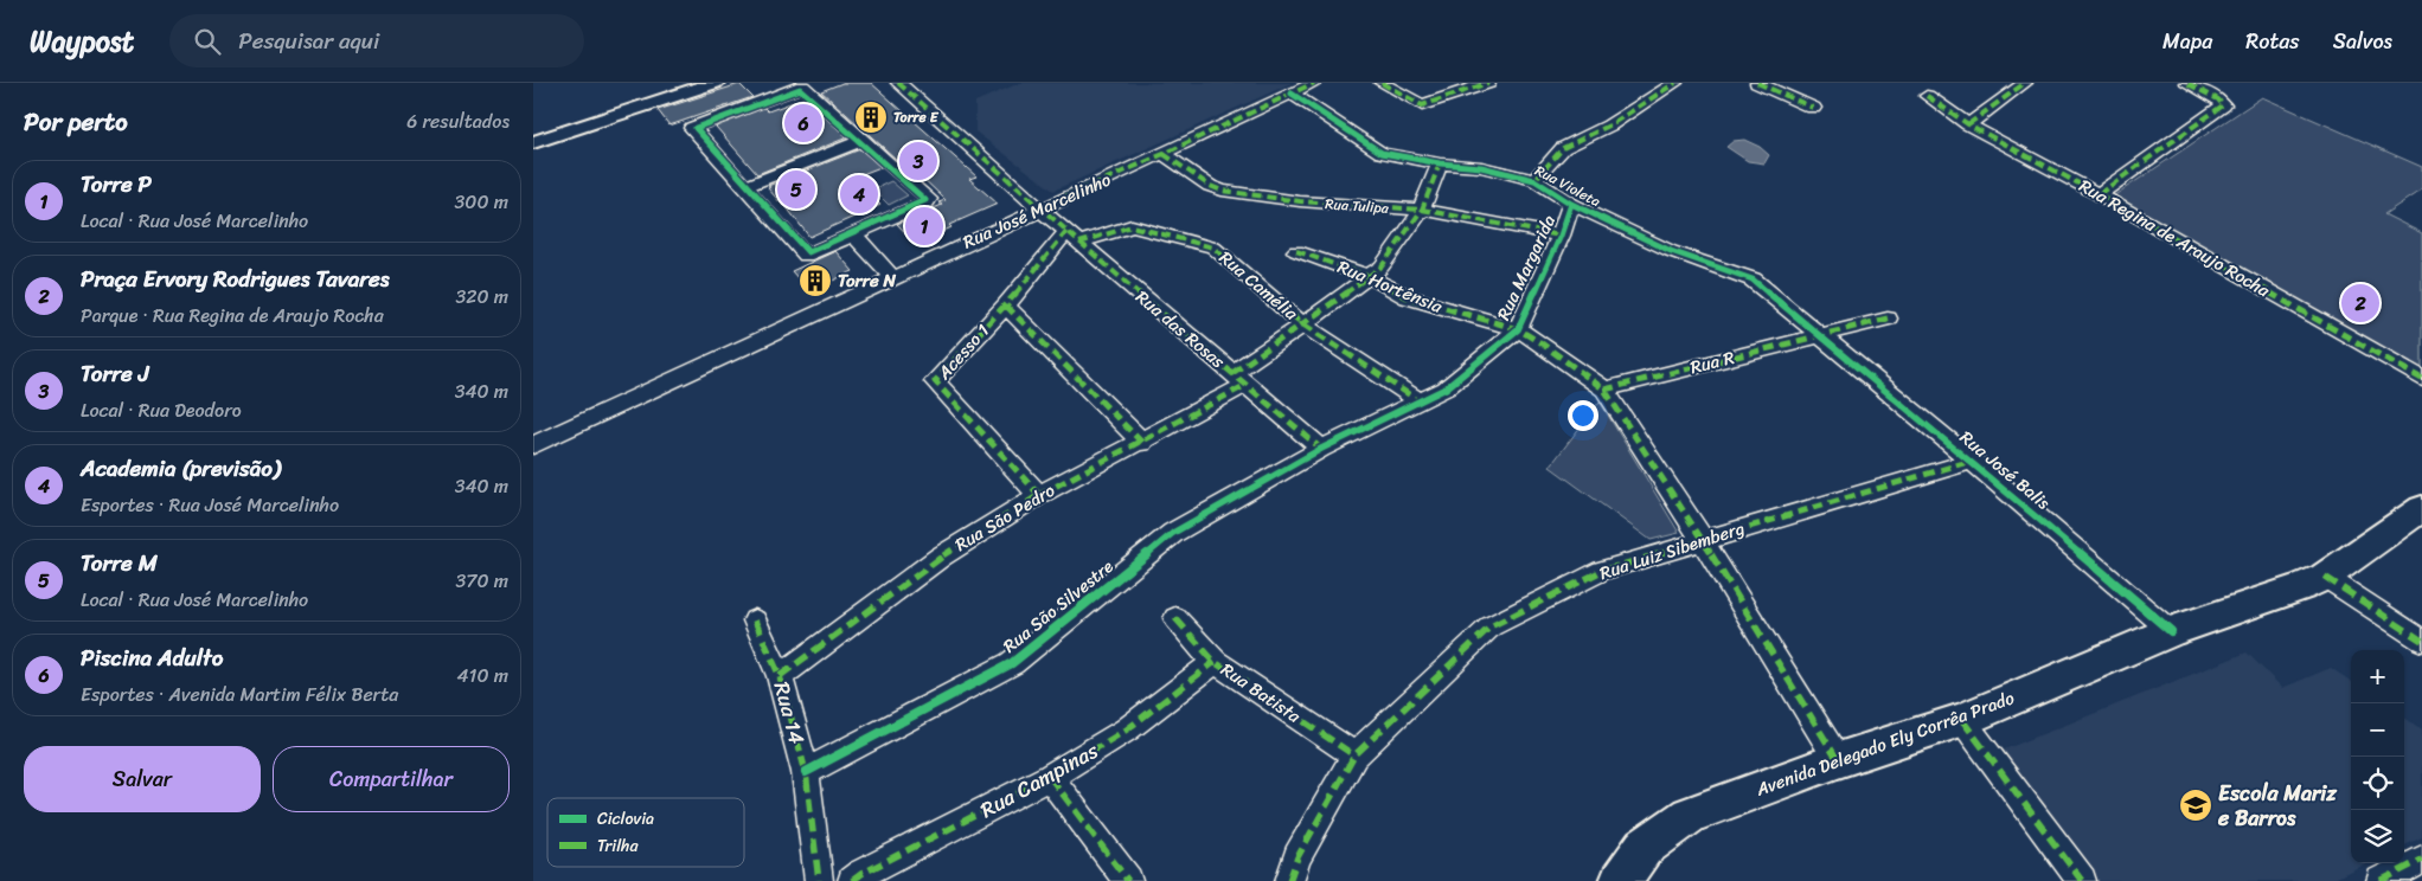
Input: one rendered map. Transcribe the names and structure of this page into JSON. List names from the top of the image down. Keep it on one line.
{"streets":{"main road":["Avenida Delegado Ely Corrêa Prado"],"street":["Rua Violeta","Rua Tulipa","Rua José Marcelinho","Rua Regina de Araujo Rocha","Rua Margarida","Rua Camélia","Rua Hortênsia","Rua das Rosas","Acesso 1","Rua R","Rua José Balis","Rua São Pedro","Rua Luiz Sibemberg","Rua São Silvestre","Rua Batista","Rua 14","Rua Campinas"]},"crossings":[["Rua Violeta","Rua José Marcelinho"],["Rua Violeta","Rua Margarida"],["Rua Violeta","Rua R"],["Rua Violeta","Rua José Balis"],["Rua Violeta","Rua São Pedro"],["Rua Tulipa","Rua José Marcelinho"],["Rua Tulipa","Rua Margarida"],["Rua Tulipa","Rua São Pedro"],["Rua José Marcelinho","Rua das Rosas"],["Rua Margarida","Rua Camélia"],["Rua Margarida","Rua Hortênsia"],["Rua Margarida","Rua das Rosas"],["Rua Margarida","Rua São Silvestre"],["Rua Camélia","Rua das Rosas"],["Rua Camélia","Acesso 1"],["Rua Camélia","Rua São Pedro"],["Rua Hortênsia","Rua R"],["Rua Hortênsia","Rua São Pedro"],["Rua das Rosas","Acesso 1"],["Rua das Rosas","Rua São Pedro"],["Rua das Rosas","Rua São Silvestre"],["Acesso 1","Rua São Pedro"],["Rua R","Rua José Balis"],["Rua José Balis","Rua Luiz Sibemberg"],["Rua José Balis","Avenida Delegado Ely Corrêa Prado"],["Rua São Pedro","Rua 14"],["Rua Luiz Sibemberg","Rua Batista"],["Rua São Silvestre","Rua 14"],["Rua Batista","Rua Campinas"]],"places":{"building":["Torre E","Torre N"],"school or university":["Escola Mariz e Barros"]},"legend":["Ciclovia","Trilha"],"page":{"header":"Waypost","search":"Pesquisar aqui","nav":["Mapa","Rotas","Salvos"],"heading":["Por perto","6 resultados"],"pins":["6","3","5","4","1","2"],"list":[{"mark":"1","name":"Torre P","note":"Local · Rua José Marcelinho","value":"300 m"},{"mark":"2","name":"Praça Ervory Rodrigues Tavares","note":"Parque · Rua Regina de Araujo Rocha","value":"320 m"},{"mark":"3","name":"Torre J","note":"Local · Rua Deodoro","value":"340 m"},{"mark":"4","name":"Academia (previsão)","note":"Esportes · Rua José Marcelinho","value":"340 m"},{"mark":"5","name":"Torre M","note":"Local · Rua José Marcelinho","value":"370 m"},{"mark":"6","name":"Piscina Adulto","note":"Esportes · Avenida Martim Félix Berta","value":"410 m"}],"map_buttons":["+","−"],"buttons":["Salvar","Compartilhar"]}}
